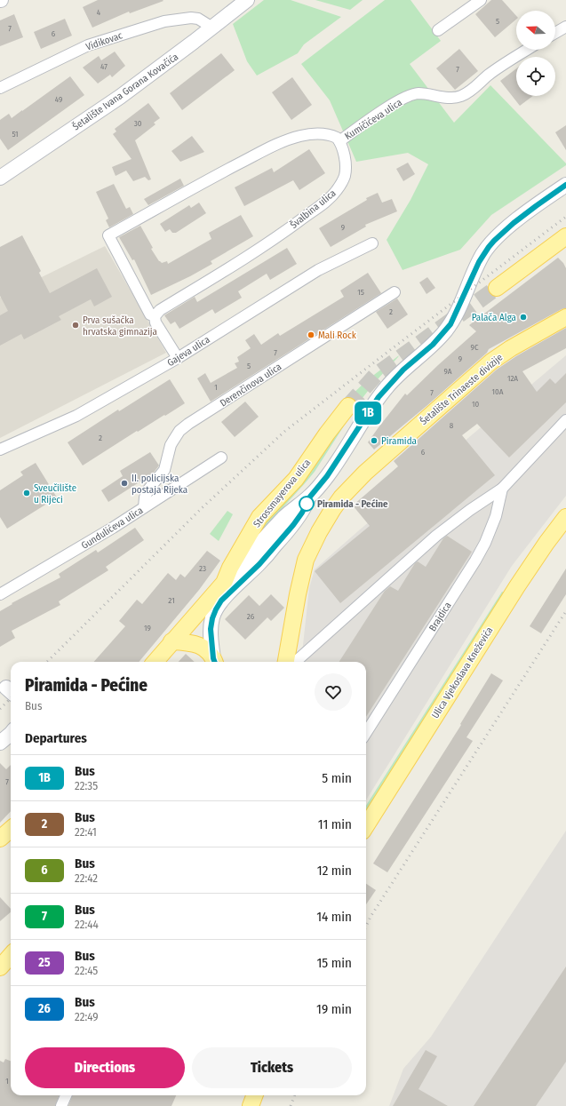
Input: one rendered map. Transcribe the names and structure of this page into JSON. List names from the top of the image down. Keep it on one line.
{"streets":{"main road":["Šetalište Ivana Gorana Kovačića","Šetalište Trinaeste divizije","Strossmayerova ulica","Ulica Vjekoslava Kneževića"],"street":["Vidikovac","Kumičićeva ulica","Švalbina ulica","Gajeva ulica","Derenčinova ulica","Gundulićeva ulica","Brajdica"]},"crossings":[["Vidikovac","Šetalište Ivana Gorana Kovačića"],["Kumičićeva ulica","Švalbina ulica"],["Derenčinova ulica","Gundulićeva ulica"]],"places":["Palača Alga","Prva sušačka hrvatska gimnazija","Mali Rock","Piramida","II. policijska postaja Rijeka","Sveučilište u Rijeci","Piramida - Pećine"],"lines":["bus line 1B"],"house_numbers":["4","5","7","6","47","7","49","30","51","9","15","2","9C","7","9","5","9A","12A","1","10A","7","10","8","2","6","23","21","26","19","7","1"],"north":"left","page":{"on_map":"1B","heading":[["Piramida - Pećine","Bus"],"Departures"],"list":[{"mark":"1B","name":"Bus","note":"22:35","value":"5 min"},{"mark":"2","name":"Bus","note":"22:41","value":"11 min"},{"mark":"6","name":"Bus","note":"22:42","value":"12 min"},{"mark":"7","name":"Bus","note":"22:44","value":"14 min"},{"mark":"25","name":"Bus","note":"22:45","value":"15 min"},{"mark":"26","name":"Bus","note":"22:49","value":"19 min"}],"buttons":["Directions","Tickets"]}}
